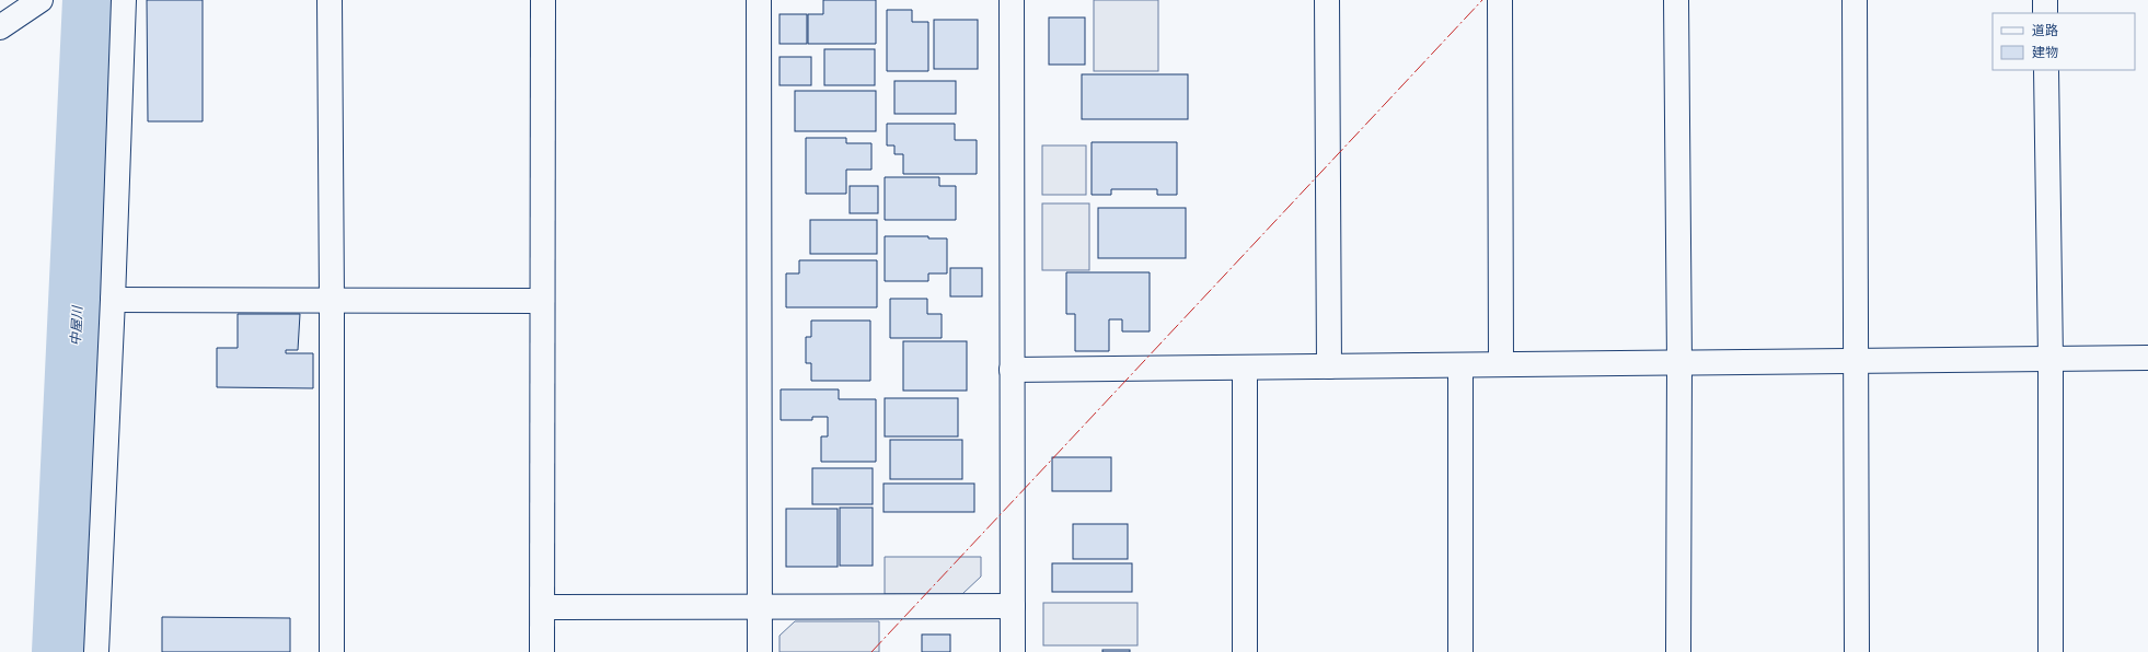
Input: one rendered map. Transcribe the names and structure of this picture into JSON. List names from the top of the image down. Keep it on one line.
{"water":["中屋川"],"legend":["道路","建物"]}
